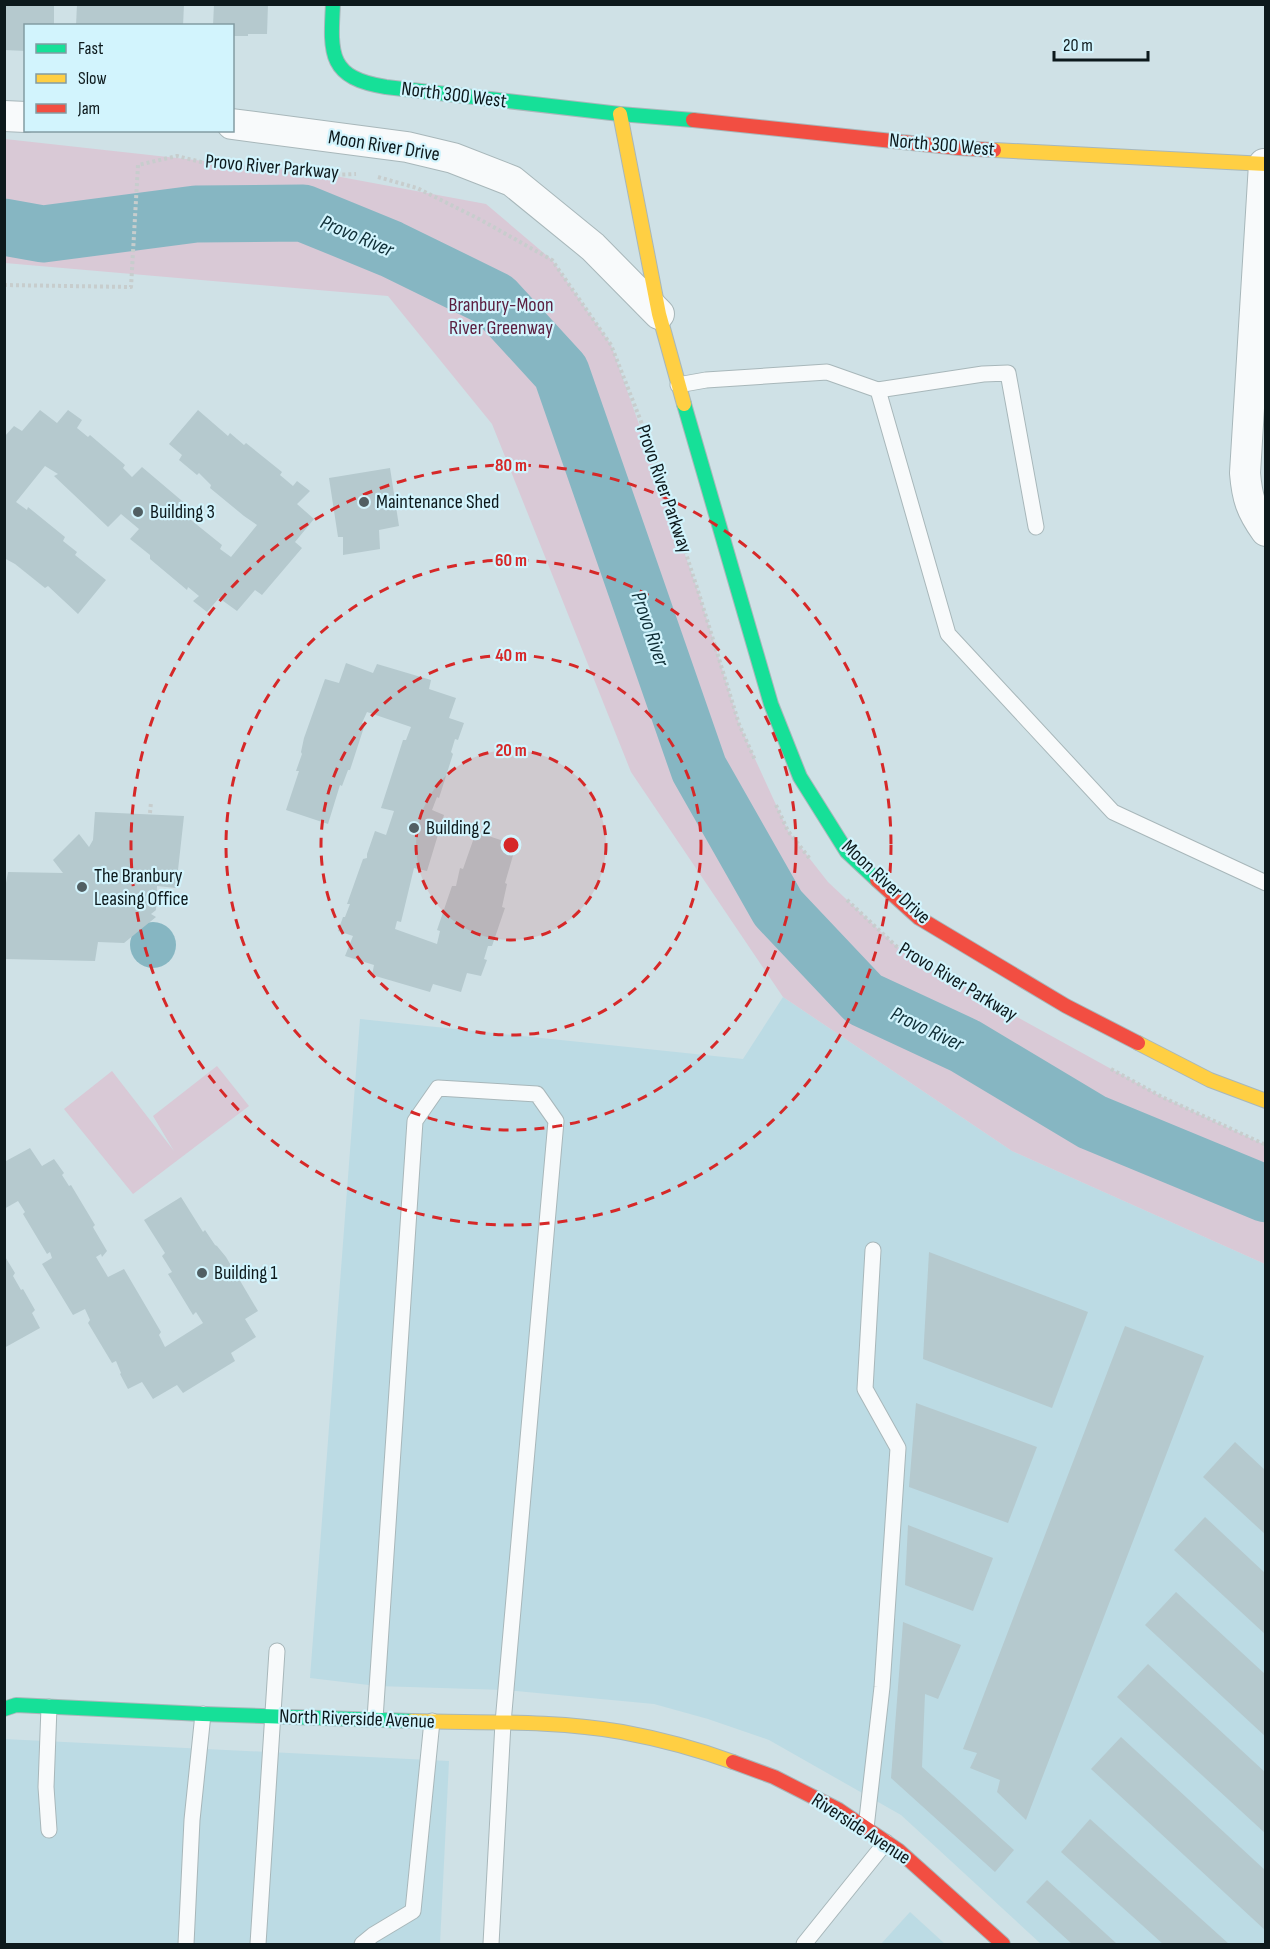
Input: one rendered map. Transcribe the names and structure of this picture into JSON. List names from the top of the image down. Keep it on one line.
{"streets":{"street":["North 300 West","Moon River Drive","North Riverside Avenue","Riverside Avenue"],"path":["Provo River Parkway"]},"crossings":[["North Riverside Avenue","Riverside Avenue"]],"water":["Provo River"],"parks":["Branbury-Moon River Greenway"],"places":["Maintenance Shed","Building 3","Building 2","The Branbury Leasing Office","Building 1"],"legend":["Fast","Slow","Jam"],"scale_bar":"20 m","rings":["80 m","60 m","40 m","20 m"]}
